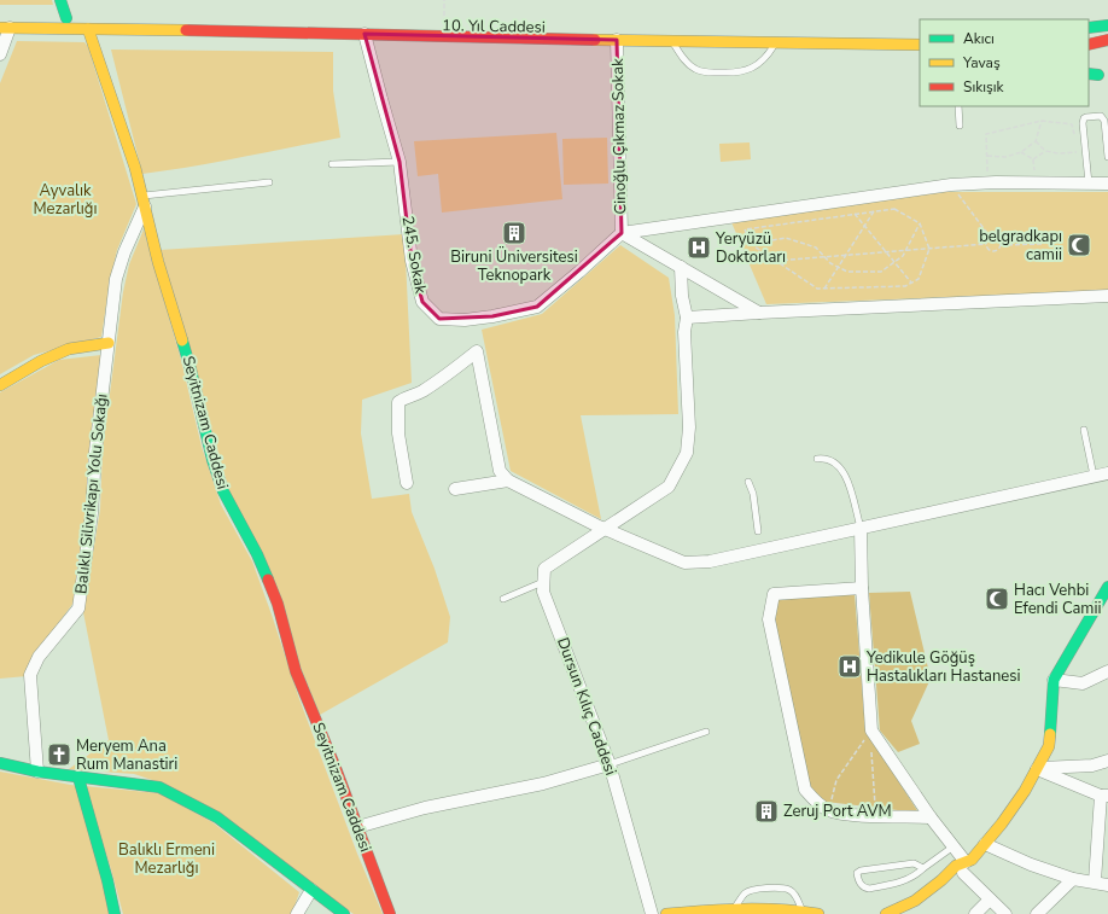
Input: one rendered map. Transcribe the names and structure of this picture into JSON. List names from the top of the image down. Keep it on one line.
{"streets":{"main road":["10. Yıl Caddesi","Seyitnizam Caddesi"],"street":["Cinoğlu Çıkmaz Sokak","245. Sokak","Balıklı Silivrikapı Yolu Sokağı","Dursun Kılıç Caddesi"]},"crossings":[["10. Yıl Caddesi","Cinoğlu Çıkmaz Sokak"],["10. Yıl Caddesi","245. Sokak"],["10. Yıl Caddesi","Seyitnizam Caddesi"],["Cinoğlu Çıkmaz Sokak","245. Sokak"],["Seyitnizam Caddesi","Balıklı Silivrikapı Yolu Sokağı"]],"parks":["Ayvalık Mezarlığı","Balıklı Ermeni Mezarlığı"],"places":{"building":["Biruni Üniversitesi Teknopark","Zeruj Port AVM"],"mosque":["belgradkapı camii","Hacı Vehbi Efendi Camii"],"hospital":["Yeryüzü Doktorları","Yedikule Göğüş Hastalıkları Hastanesi"],"church":["Meryem Ana Rum Manastiri"]},"legend":["Akıcı","Yavaş","Sıkışık"]}
